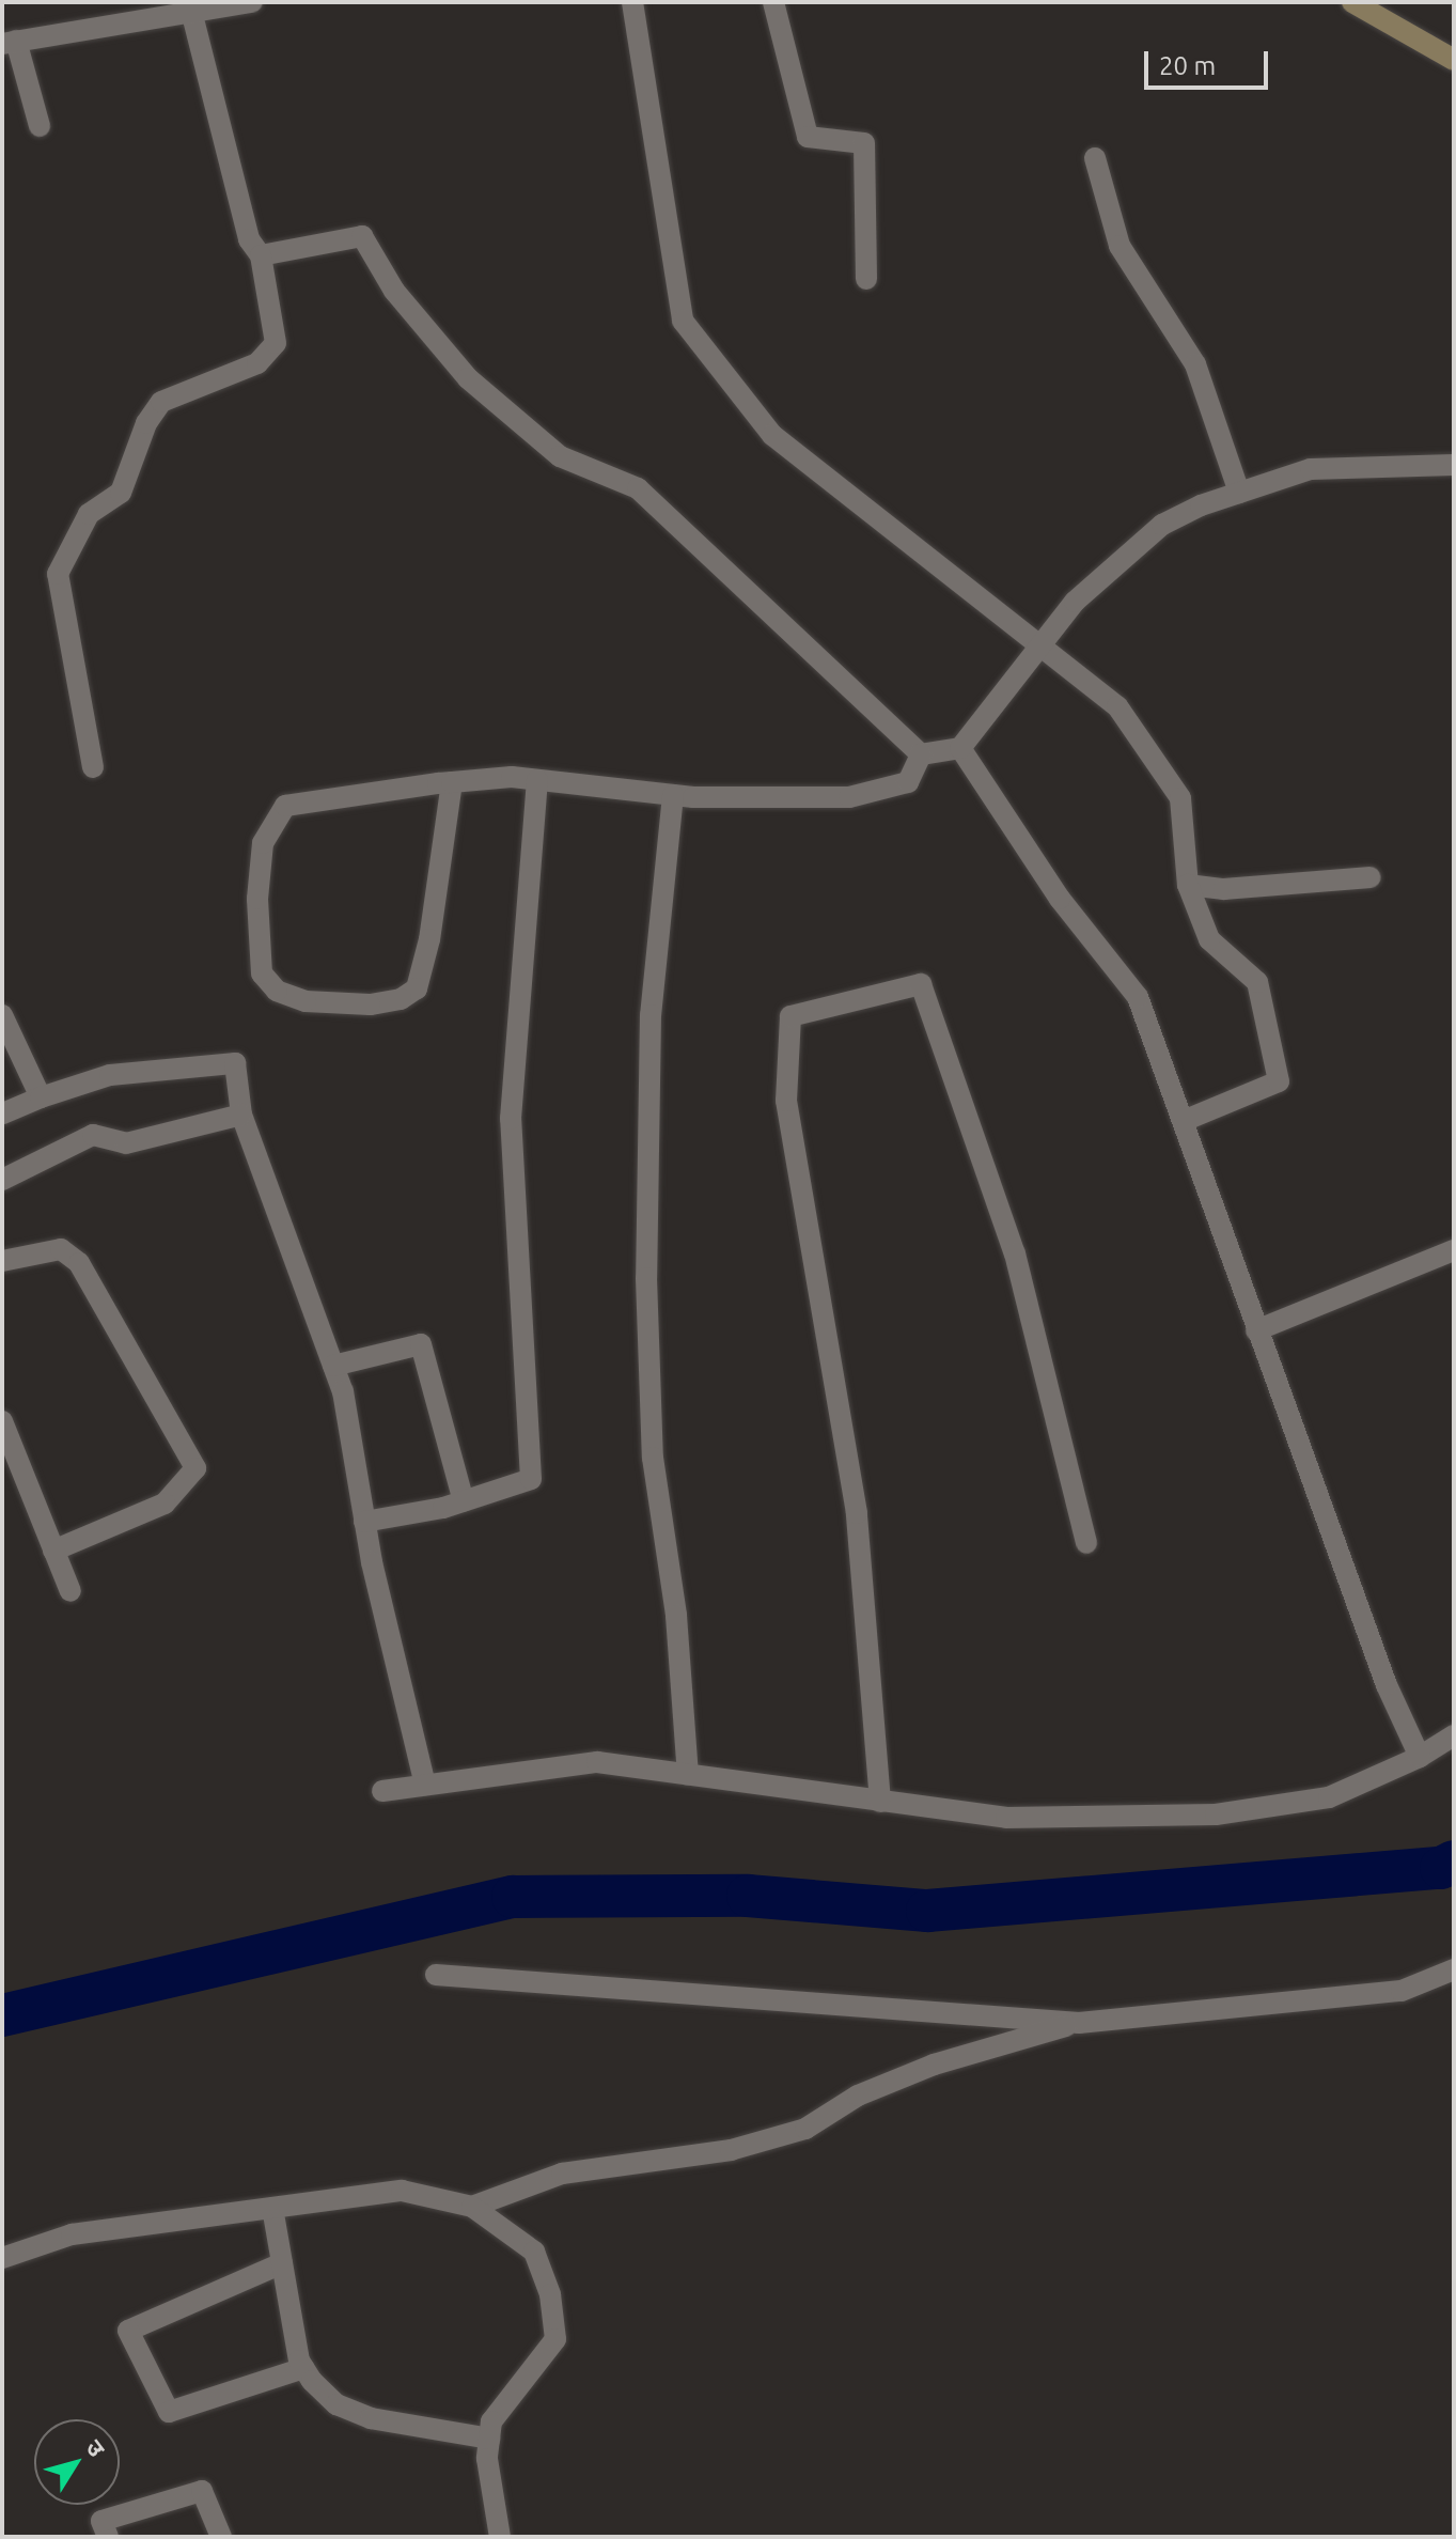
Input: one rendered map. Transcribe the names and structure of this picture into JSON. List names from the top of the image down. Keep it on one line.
{"scale_bar":"20 m","north":"top right"}
